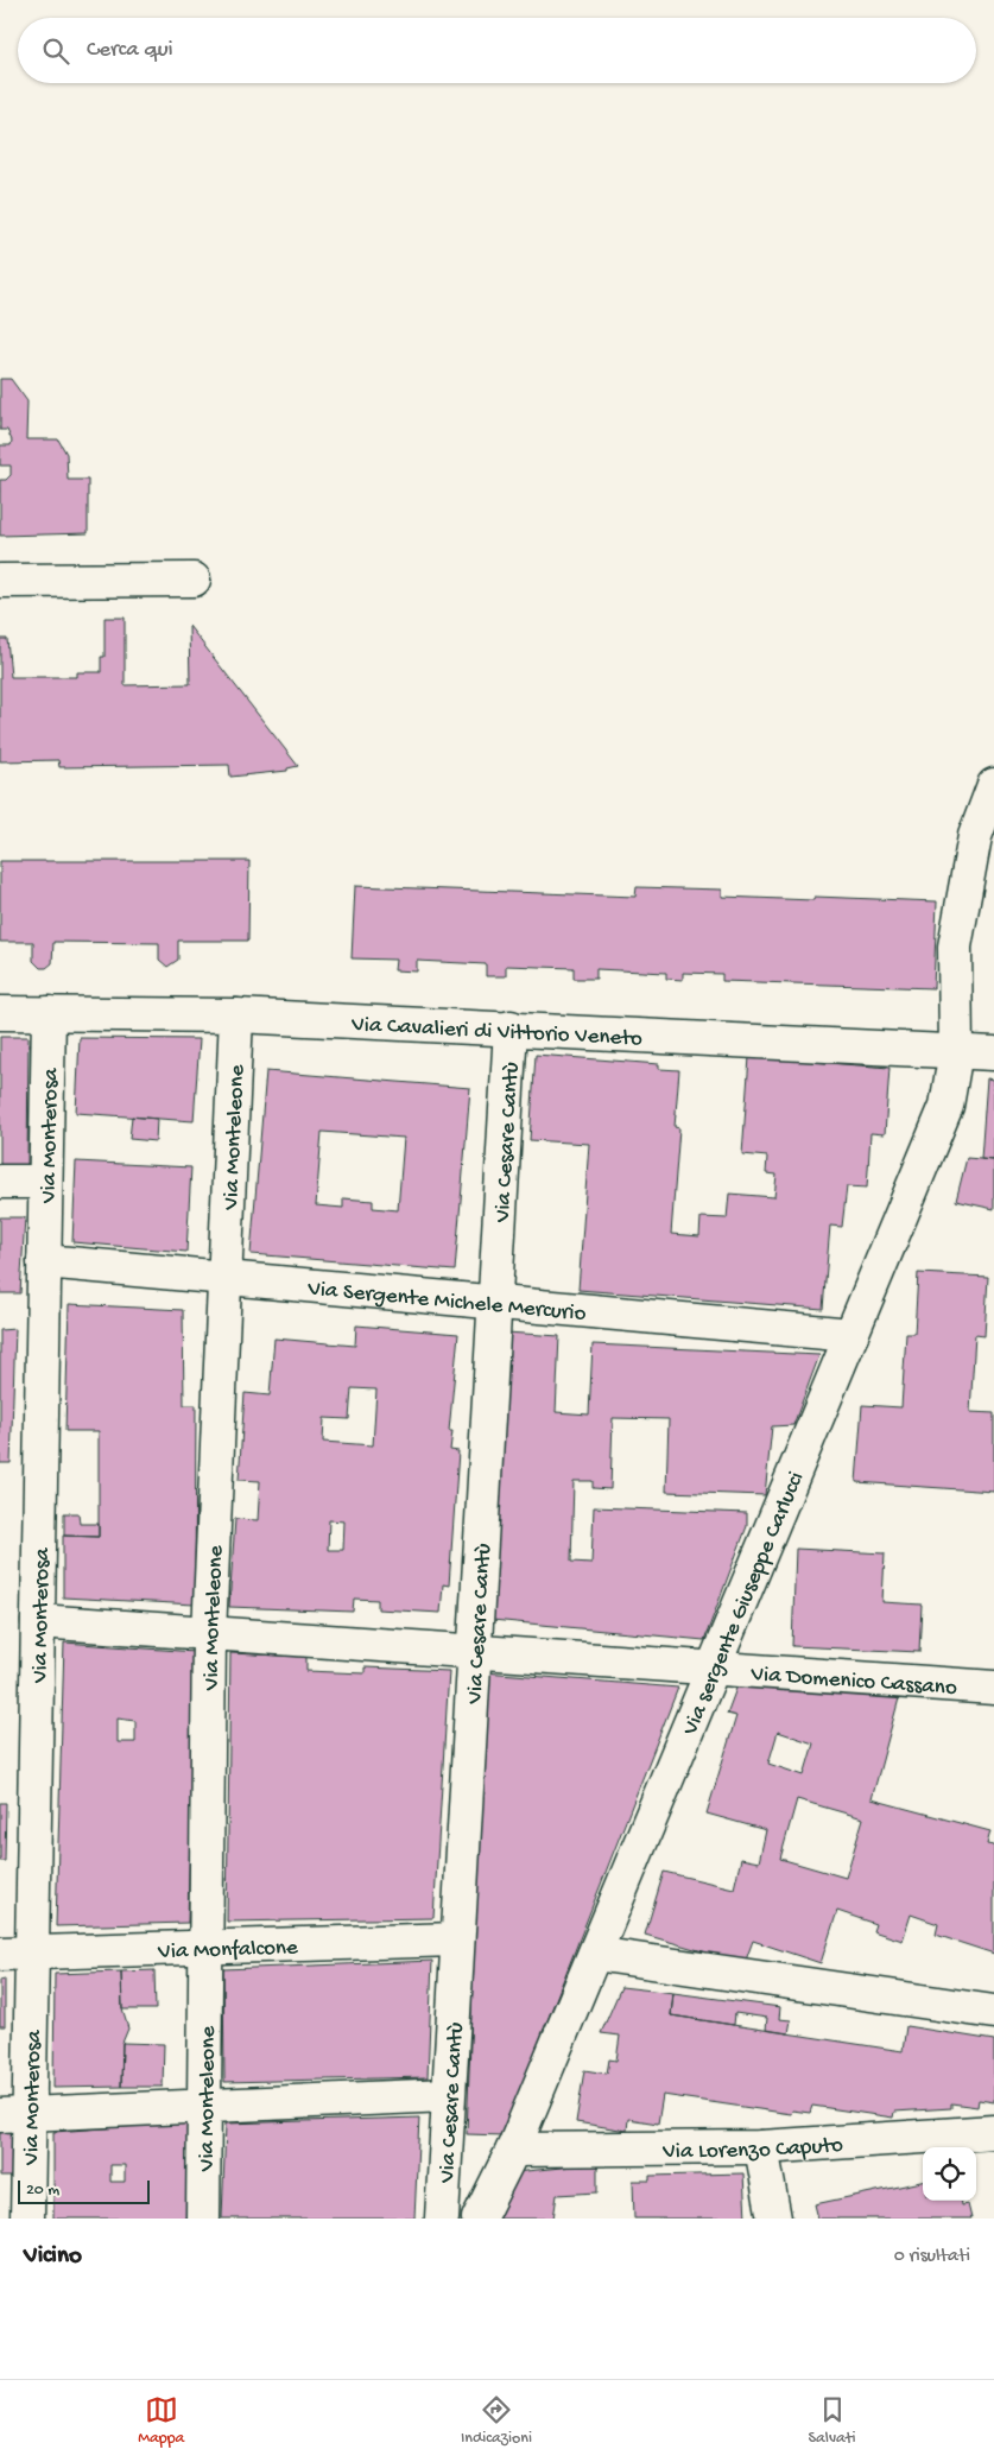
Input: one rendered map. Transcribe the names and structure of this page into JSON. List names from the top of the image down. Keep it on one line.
{"streets":{"street":["Via Cavalieri di Vittorio Veneto","Via Monterosa","Via Monteleone","Via Cesare Cantù","Via Sergente Michele Mercurio","Via sergente Giuseppe Carlucci","Via Domenico Cassano","Via Monfalcone","Via Lorenzo Caputo"]},"crossings":[["Via Cavalieri di Vittorio Veneto","Via Monterosa"],["Via Cavalieri di Vittorio Veneto","Via Monteleone"],["Via Cavalieri di Vittorio Veneto","Via Cesare Cantù"],["Via Cavalieri di Vittorio Veneto","Via sergente Giuseppe Carlucci"],["Via Monterosa","Via Sergente Michele Mercurio"],["Via Monterosa","Via Domenico Cassano"],["Via Monterosa","Via Monfalcone"],["Via Monteleone","Via Sergente Michele Mercurio"],["Via Monteleone","Via Domenico Cassano"],["Via Monteleone","Via Monfalcone"],["Via Cesare Cantù","Via Sergente Michele Mercurio"],["Via Cesare Cantù","Via Domenico Cassano"],["Via Cesare Cantù","Via Monfalcone"],["Via Sergente Michele Mercurio","Via sergente Giuseppe Carlucci"],["Via sergente Giuseppe Carlucci","Via Domenico Cassano"],["Via sergente Giuseppe Carlucci","Via Lorenzo Caputo"]],"scale_bar":"20 m","page":{"search":"Cerca qui","scale":"20 m","heading":["Vicino","0 risultati"],"nav":["Mappa","Indicazioni","Salvati"]}}
